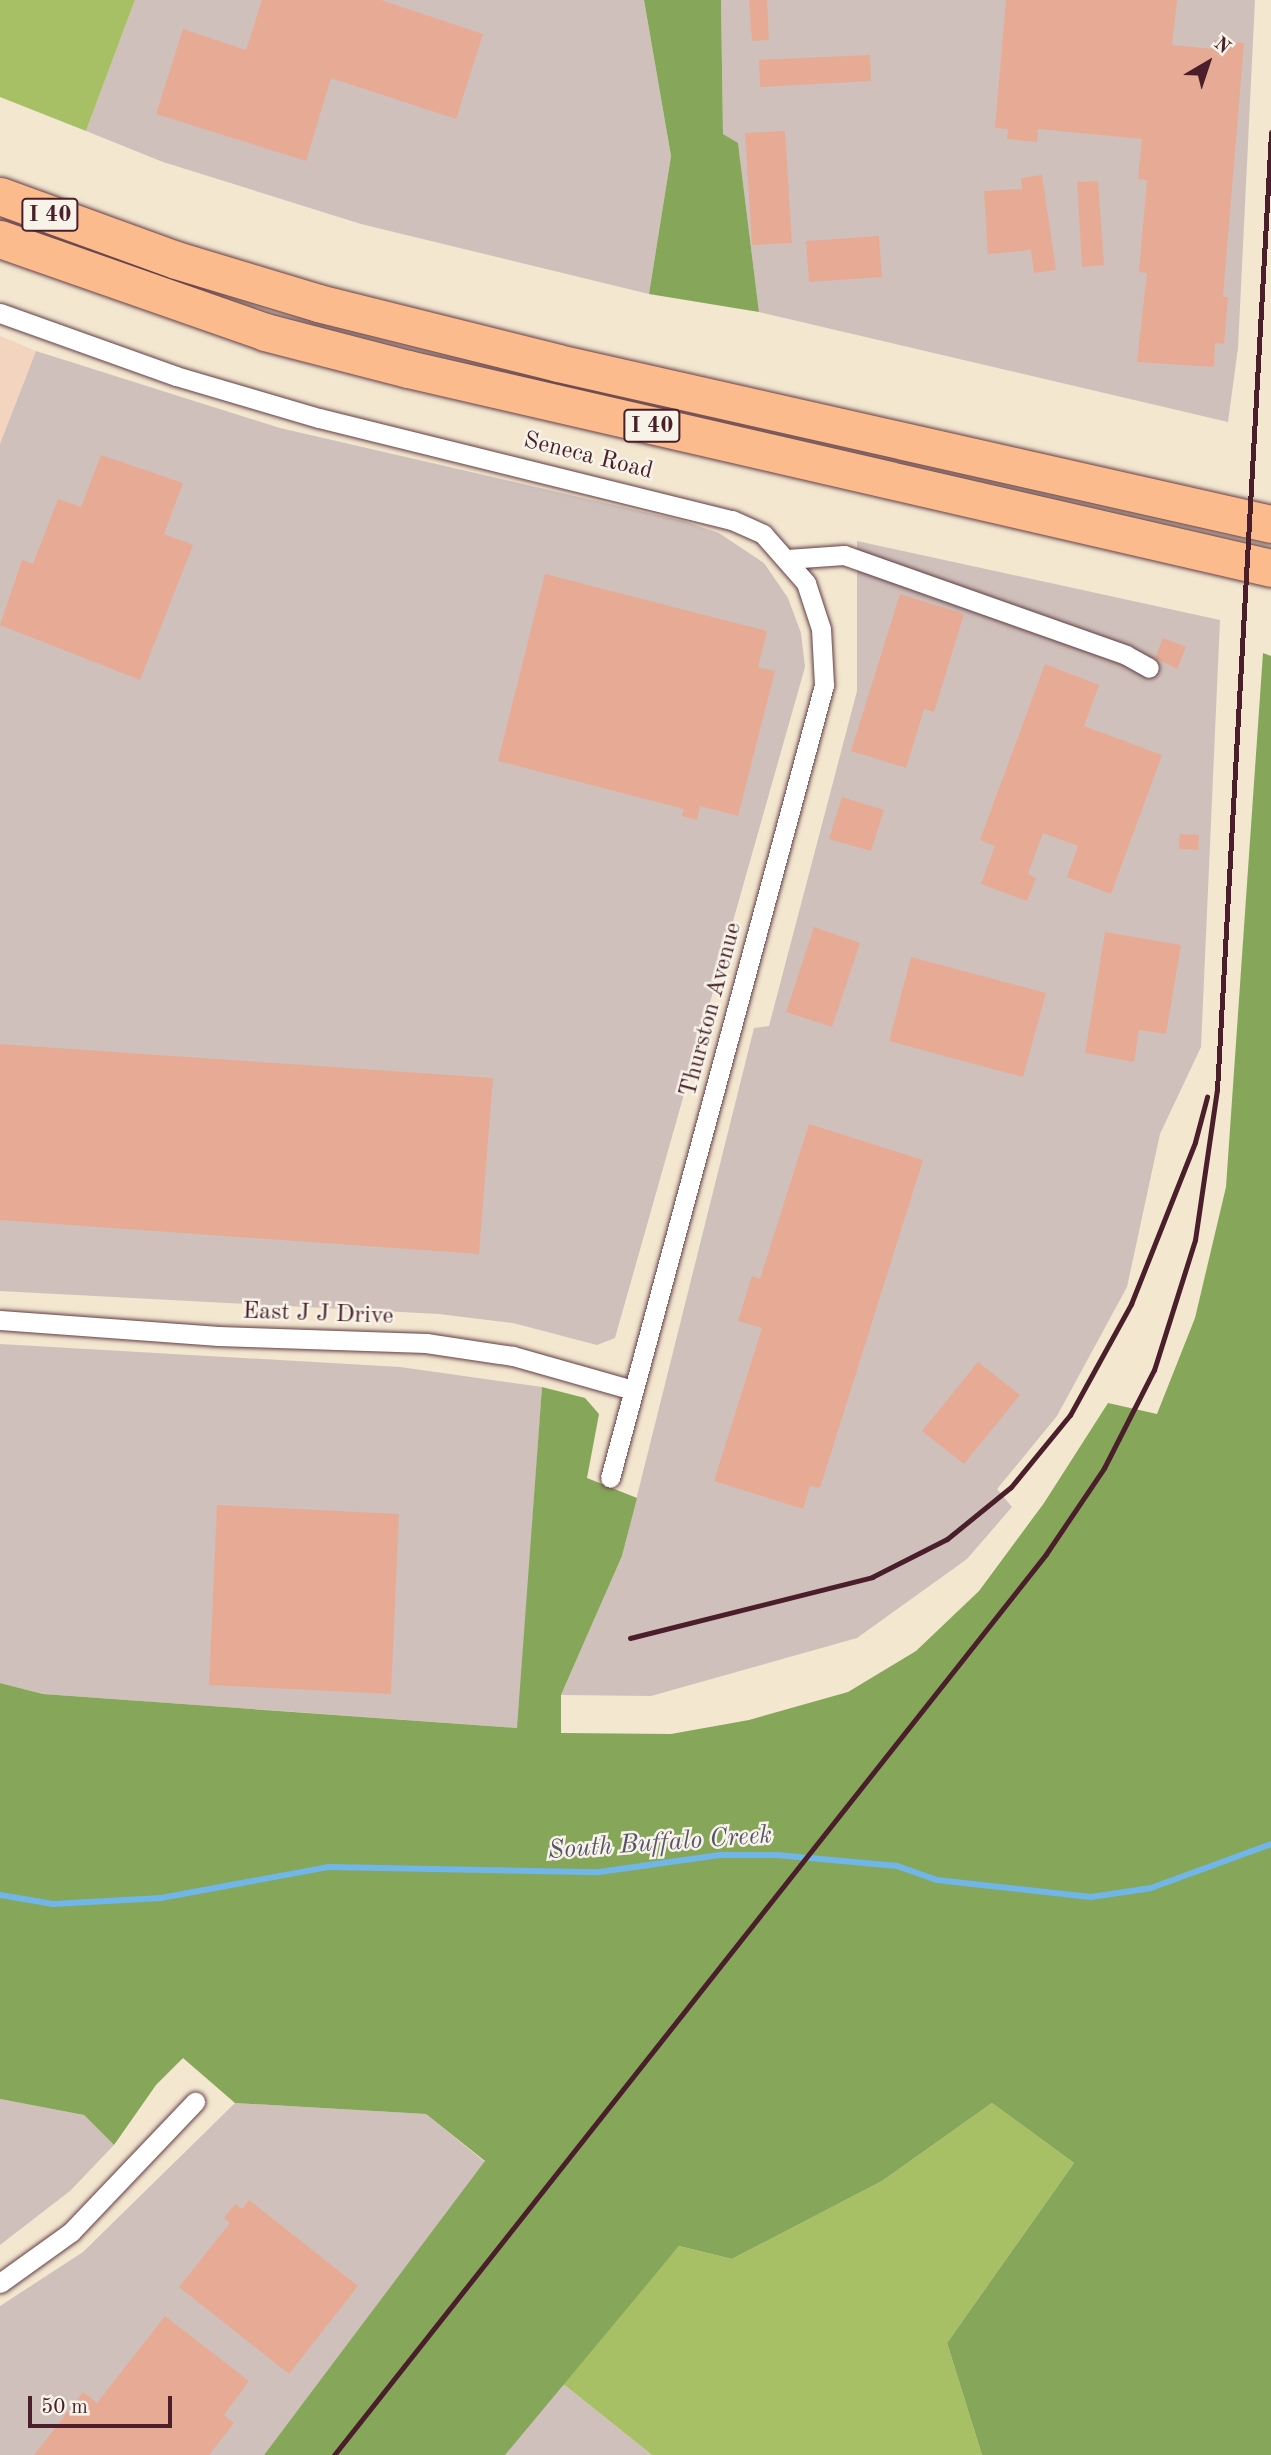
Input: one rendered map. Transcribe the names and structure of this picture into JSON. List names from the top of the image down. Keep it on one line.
{"streets":{"highway":["I 40"],"street":["Seneca Road","Thurston Avenue","East J J Drive"]},"crossings":[["Seneca Road","Thurston Avenue"],["Thurston Avenue","East J J Drive"]],"water":["South Buffalo Creek"],"scale_bar":"50 m","north":"top right"}
